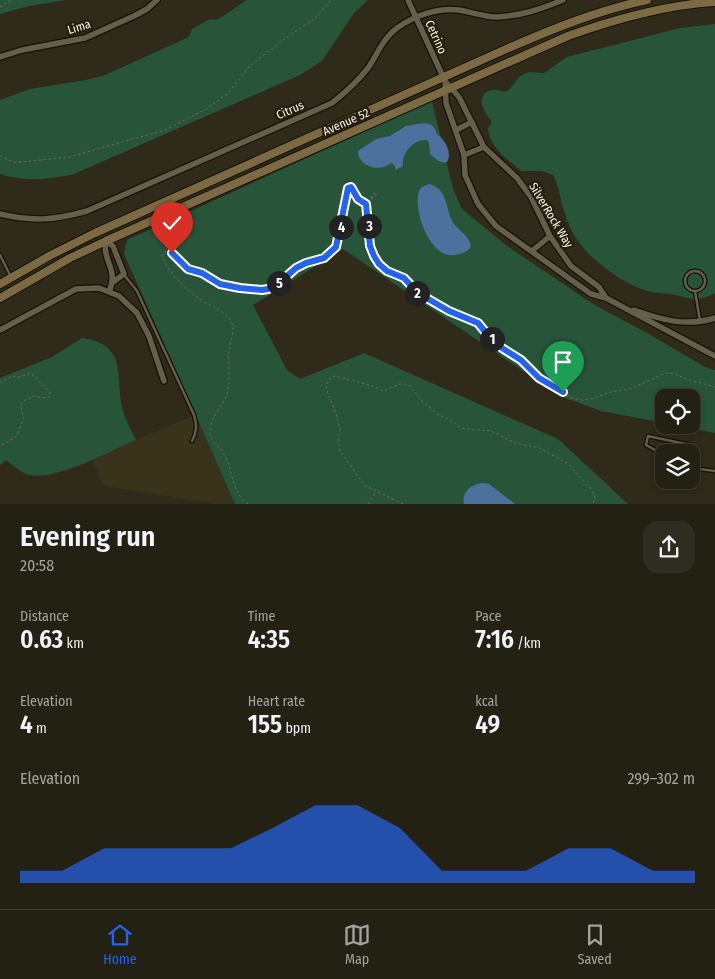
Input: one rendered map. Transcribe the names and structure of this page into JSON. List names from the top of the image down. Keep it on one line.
{"streets":{"main road":["Avenue 52"],"street":["Lima","Cetrino","Citrus","SilverRock Way"]},"crossings":[["Cetrino","Citrus"],["Cetrino","Avenue 52"],["Cetrino","SilverRock Way"],["Avenue 52","SilverRock Way"]],"page":{"pins":["3","4","5","2","1"],"heading":["Evening run","20:58"],"stats":[["Distance","0.63 km"],["Time","4:35"],["Pace","7:16 /km"],["Elevation","4 m"],["Heart rate","155 bpm"],["kcal","49"]],"chart":["Elevation","299–302 m"],"tabs":["Home","Map","Saved"]}}
